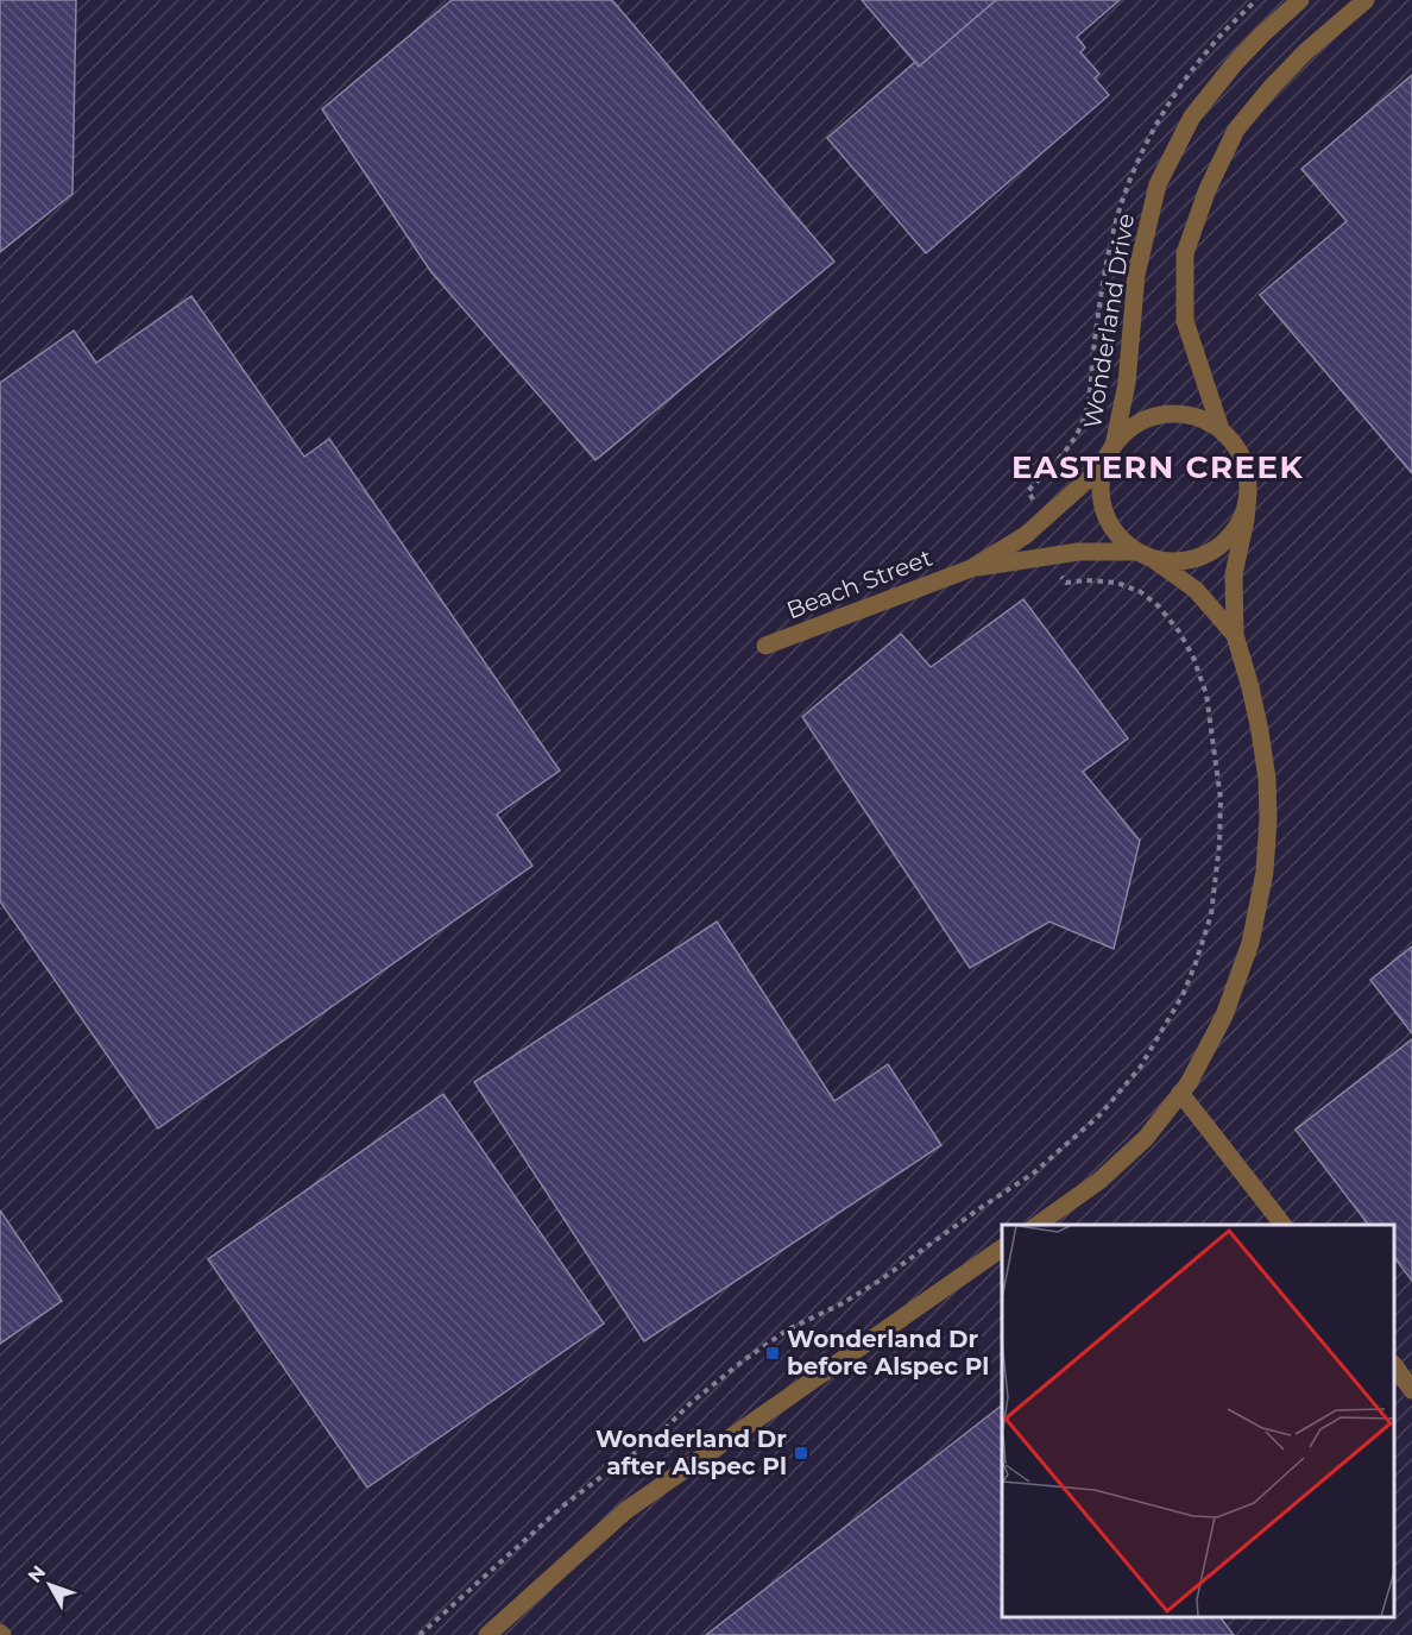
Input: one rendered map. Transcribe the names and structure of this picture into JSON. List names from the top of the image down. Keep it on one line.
{"streets":{"street":["Wonderland Drive","Beach Street"]},"crossings":[["Wonderland Drive","Beach Street"]],"districts":["EASTERN CREEK"],"places":{"transit":["Wonderland Dr before Alspec Pl","Wonderland Dr after Alspec Pl"]},"north":"top left"}
